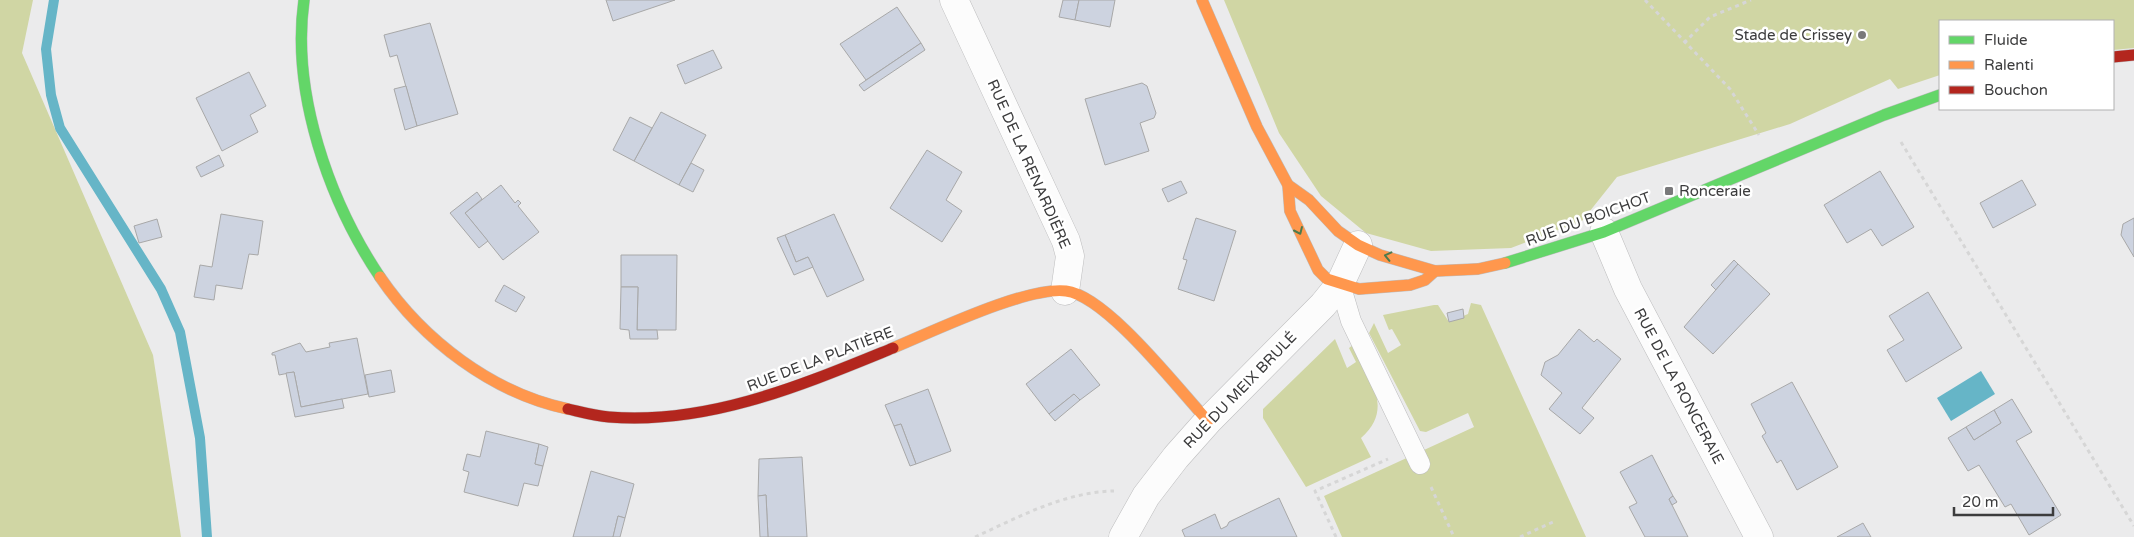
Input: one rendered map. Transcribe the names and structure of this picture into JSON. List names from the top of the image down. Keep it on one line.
{"streets":{"street":["RUE DE LA RENARDIÈRE","RUE DU BOICHOT","RUE DE LA PLATIÈRE","RUE DE LA RONCERAIE","RUE DU MEIX BRULÉ"]},"crossings":[["RUE DE LA RENARDIÈRE","RUE DE LA PLATIÈRE"],["RUE DU BOICHOT","RUE DE LA RONCERAIE"],["RUE DU BOICHOT","RUE DU MEIX BRULÉ"]],"places":{"other":["Stade de Crissey"],"transit":["Ronceraie"]},"legend":["Fluide","Ralenti","Bouchon"],"scale_bar":"20 m"}
